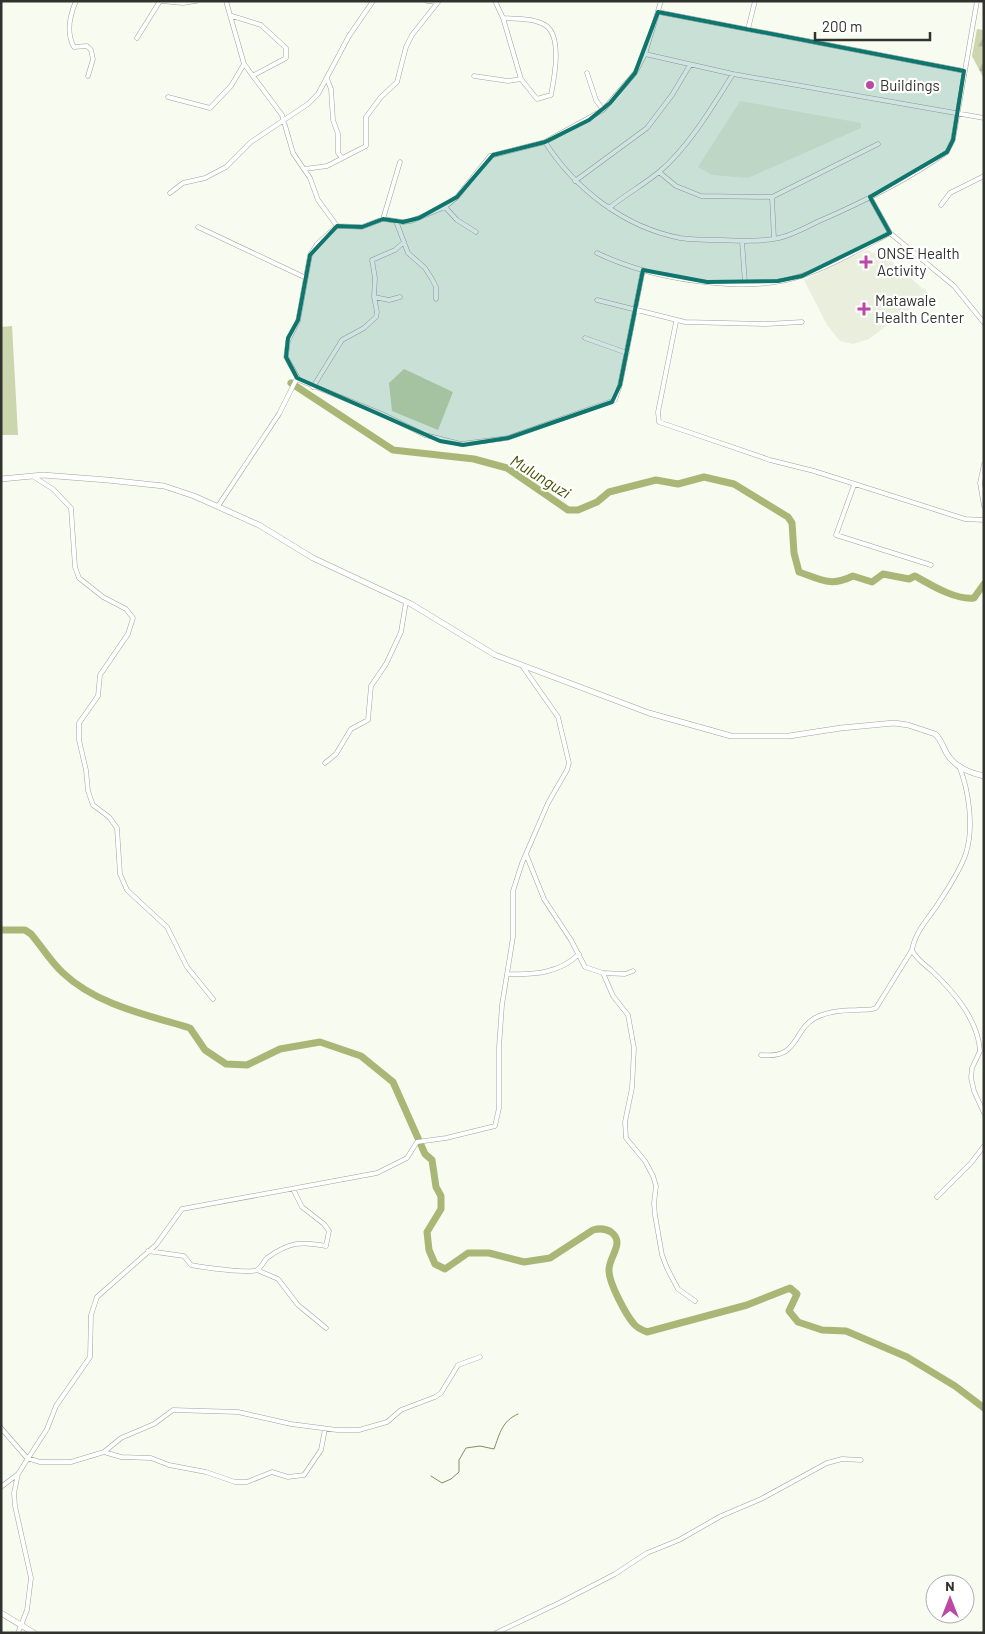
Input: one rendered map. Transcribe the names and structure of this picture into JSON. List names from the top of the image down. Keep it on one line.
{"water":["Mulunguzi"],"places":{"other":["Buildings"],"health":["ONSE Health Activity","Matawale Health Center"]},"scale_bar":"200 m","north":"top"}
